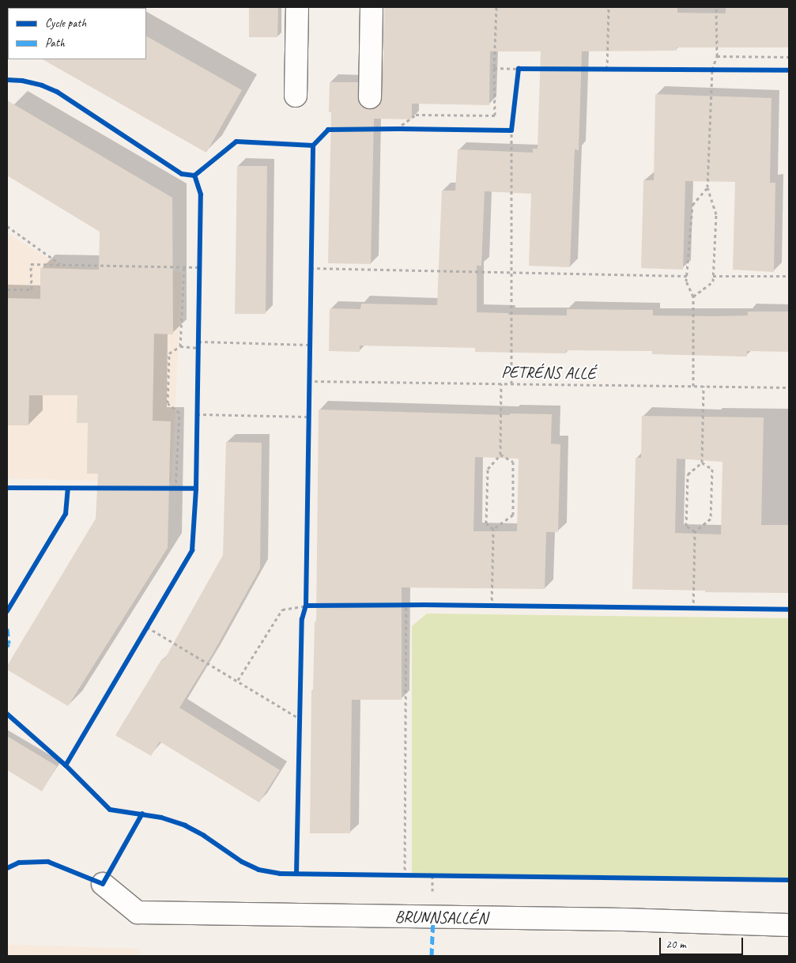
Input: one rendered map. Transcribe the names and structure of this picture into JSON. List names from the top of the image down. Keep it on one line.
{"streets":{"street":["BRUNNSALLÉN"],"path":["PETRÉNS ALLÉ"]},"legend":["Cycle path","Path"],"scale_bar":"20 m"}
